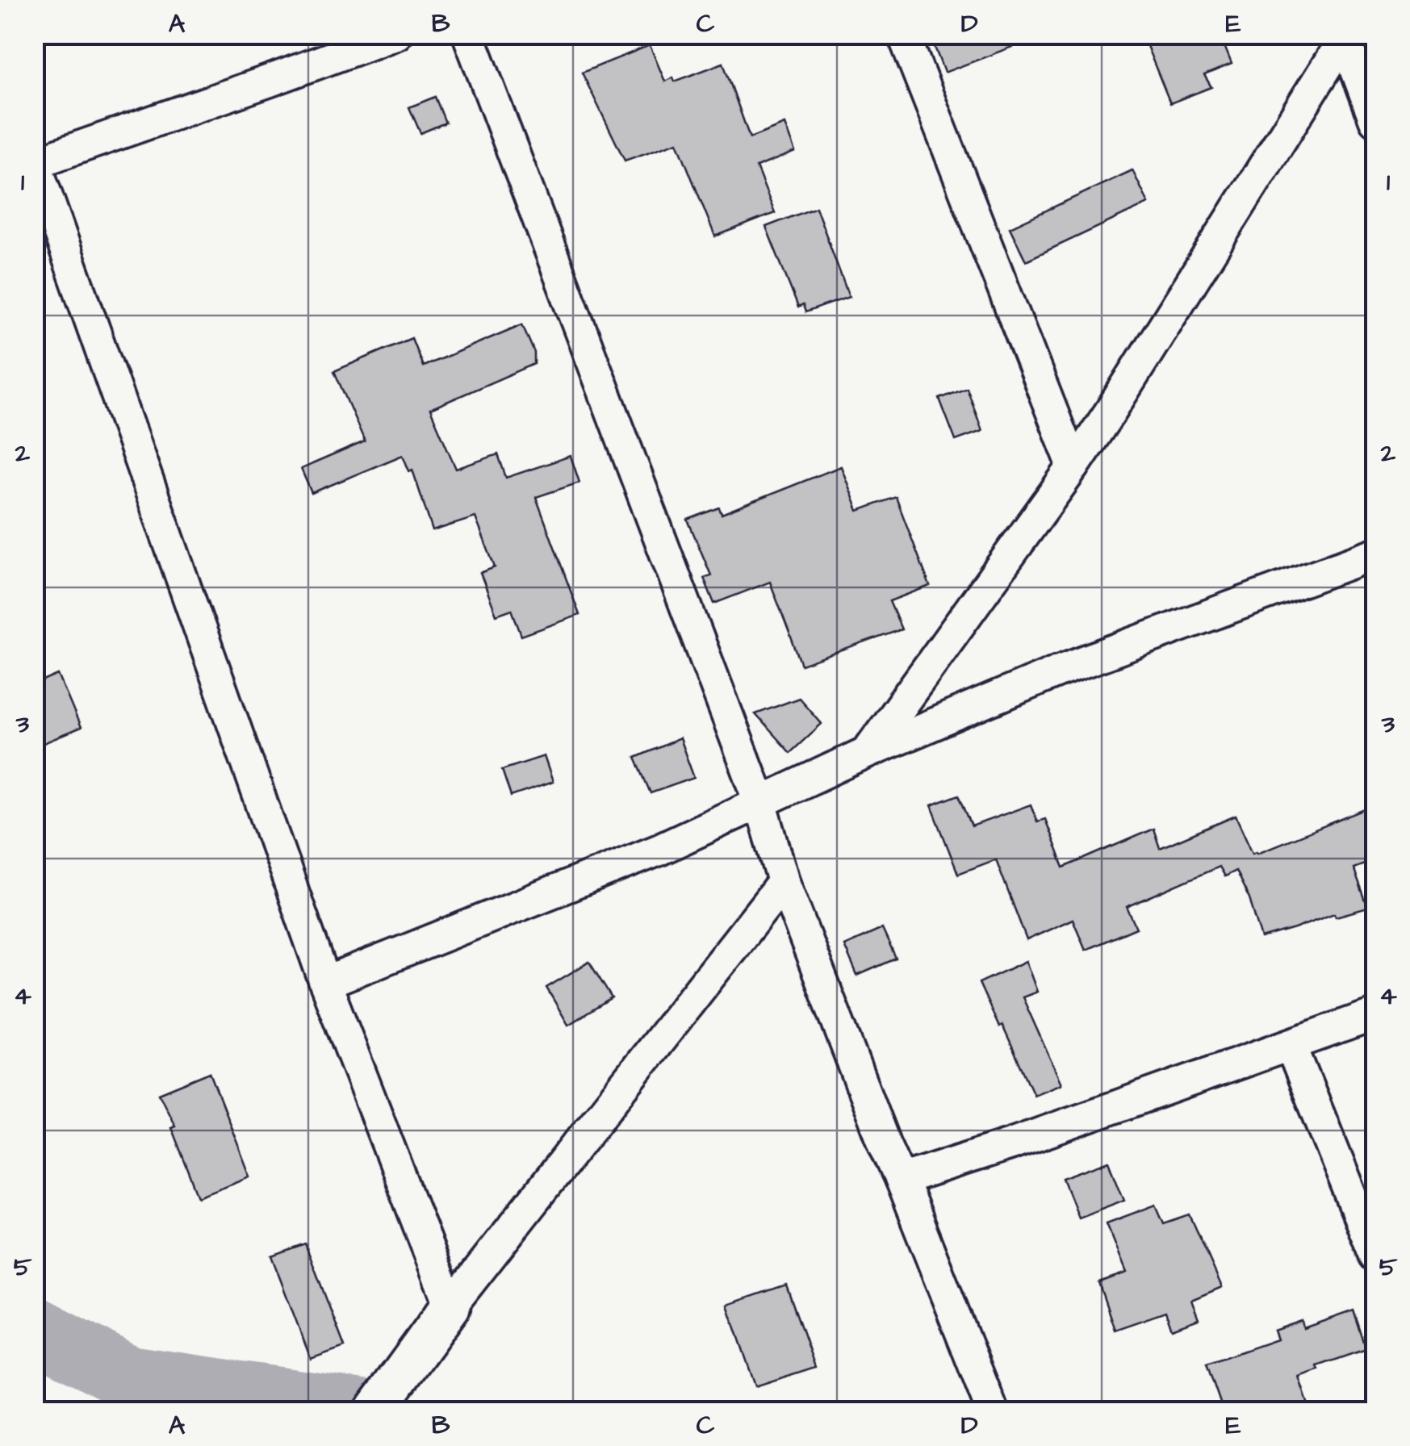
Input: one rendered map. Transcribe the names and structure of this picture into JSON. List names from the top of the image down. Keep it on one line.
{"grid":{"columns":["A","B","C","D","E"],"rows":["1","2","3","4","5"]}}
